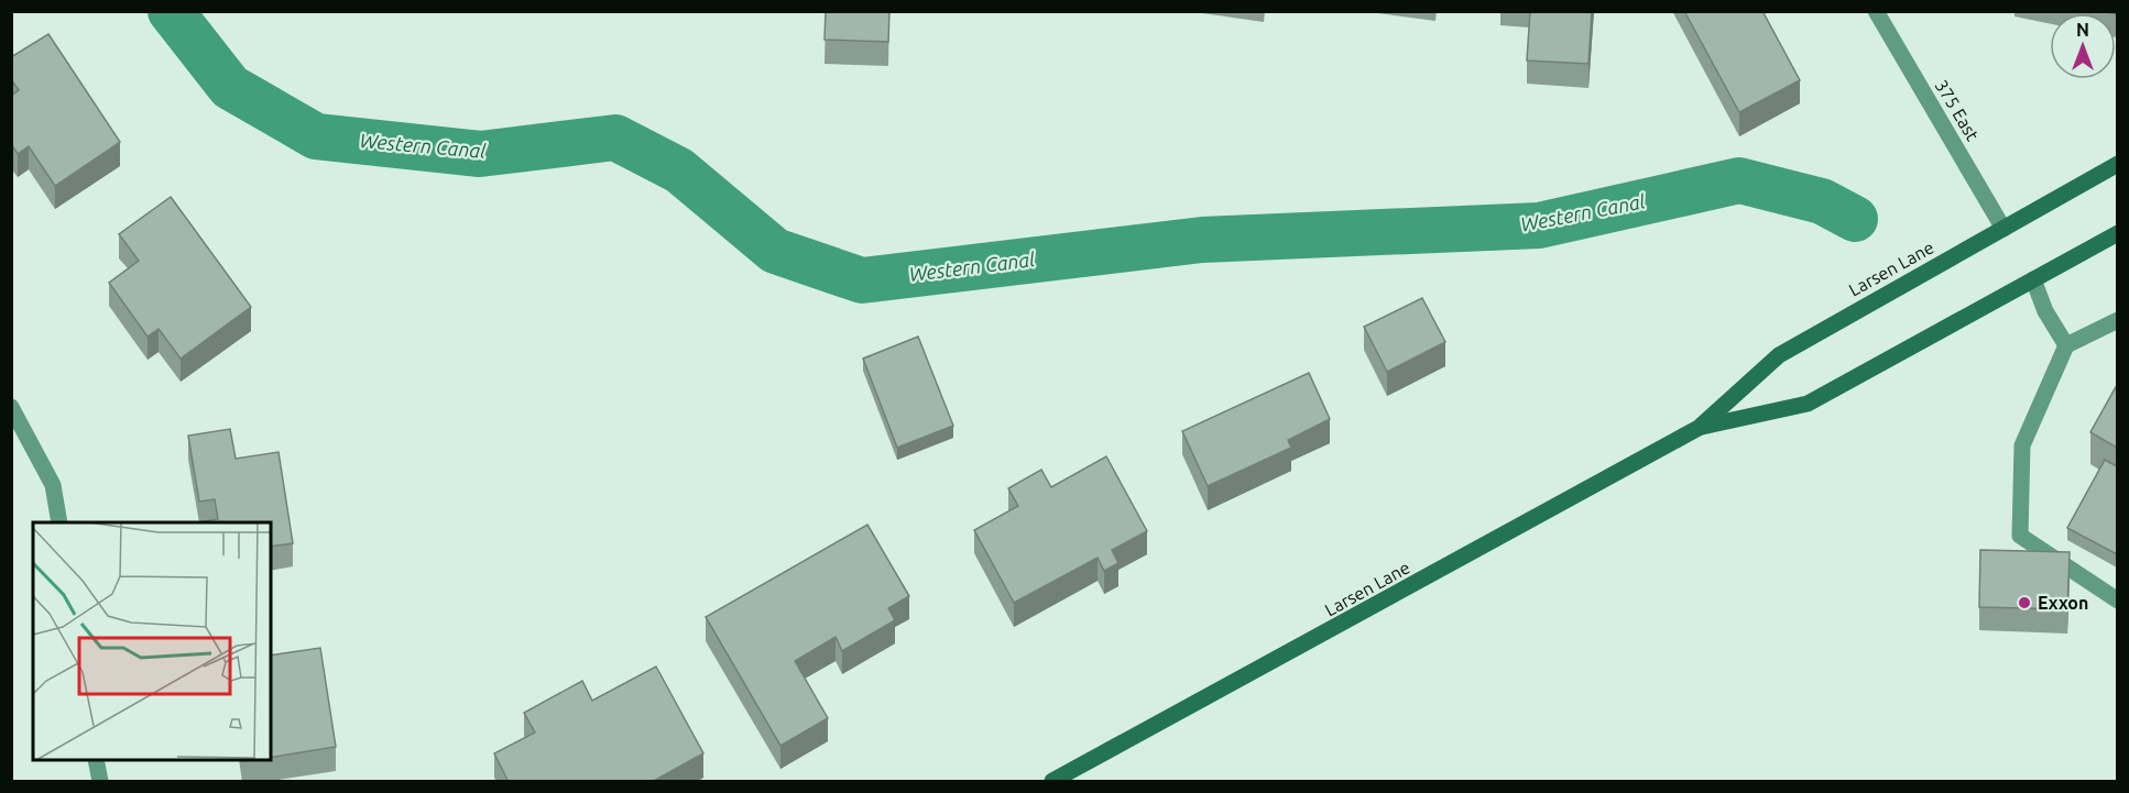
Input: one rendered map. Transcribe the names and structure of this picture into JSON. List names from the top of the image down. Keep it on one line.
{"streets":{"main road":["Larsen Lane"],"street":["375 East"]},"crossings":[["375 East","Larsen Lane"]],"water":["Western Canal"],"places":["Exxon"],"north":"top"}
